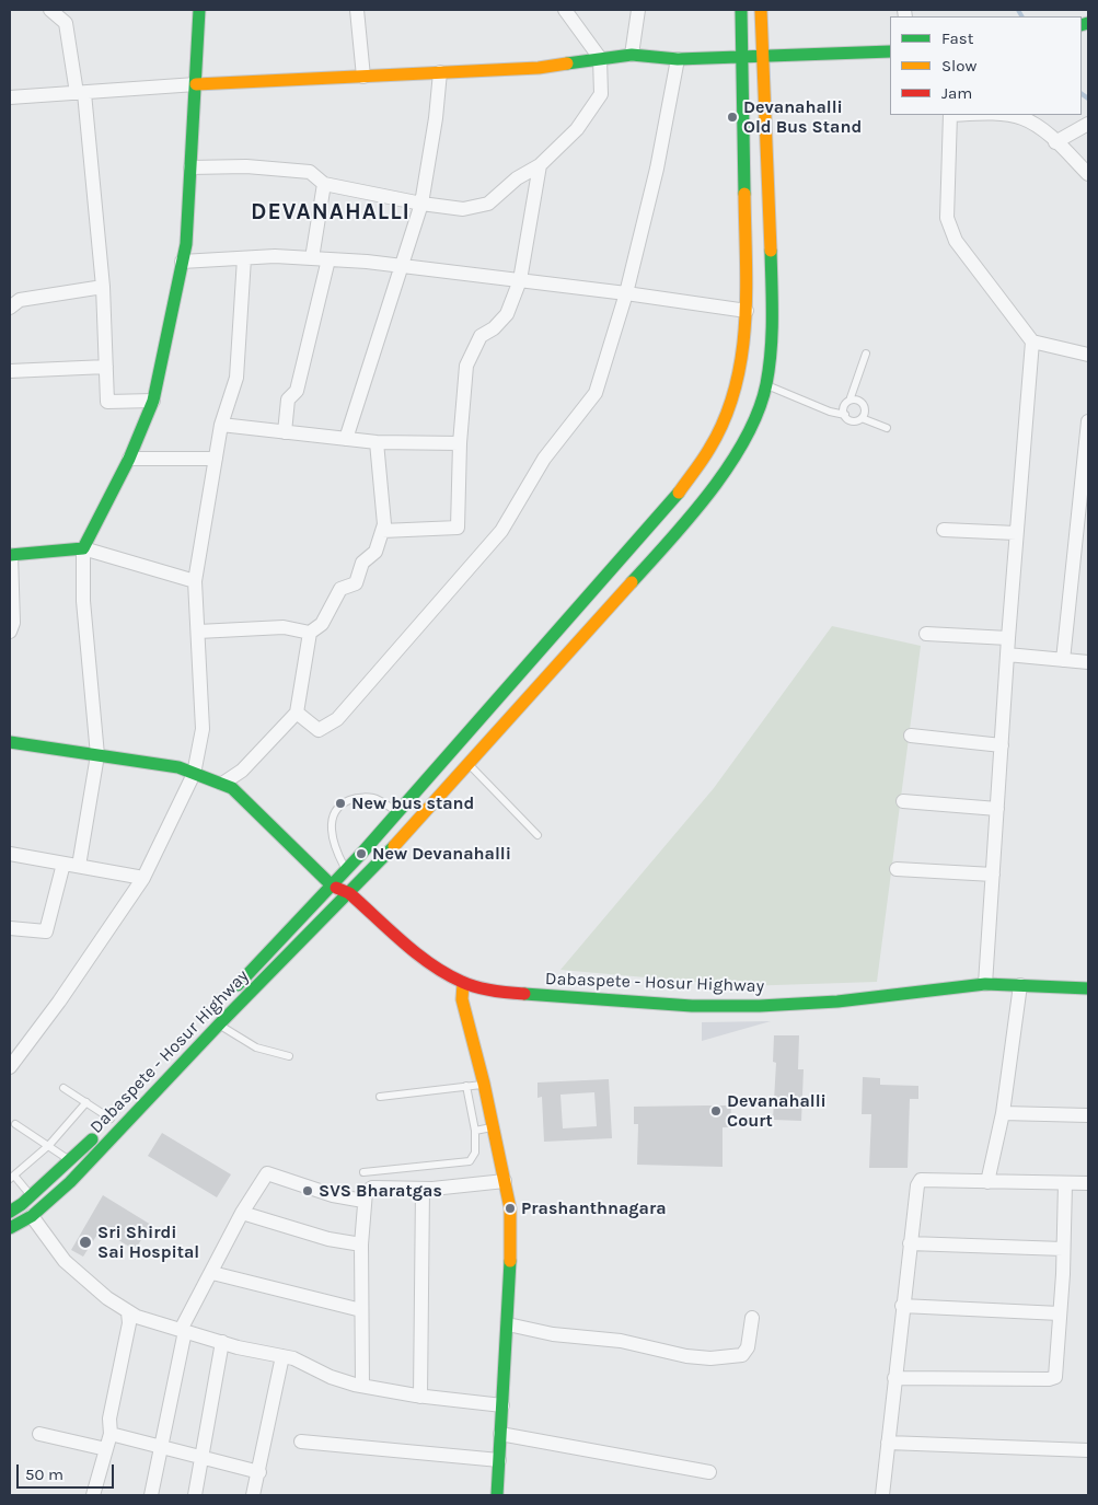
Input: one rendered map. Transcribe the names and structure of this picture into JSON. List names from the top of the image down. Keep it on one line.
{"streets":{"main road":["Dabaspete - Hosur Highway"]},"districts":["DEVANAHALLI"],"places":["Devanahalli Old Bus Stand","New bus stand","New Devanahalli","Devanahalli Court","SVS Bharatgas","Prashanthnagara","Sri Shirdi Sai Hospital"],"legend":["Fast","Slow","Jam"],"scale_bar":"50 m"}
